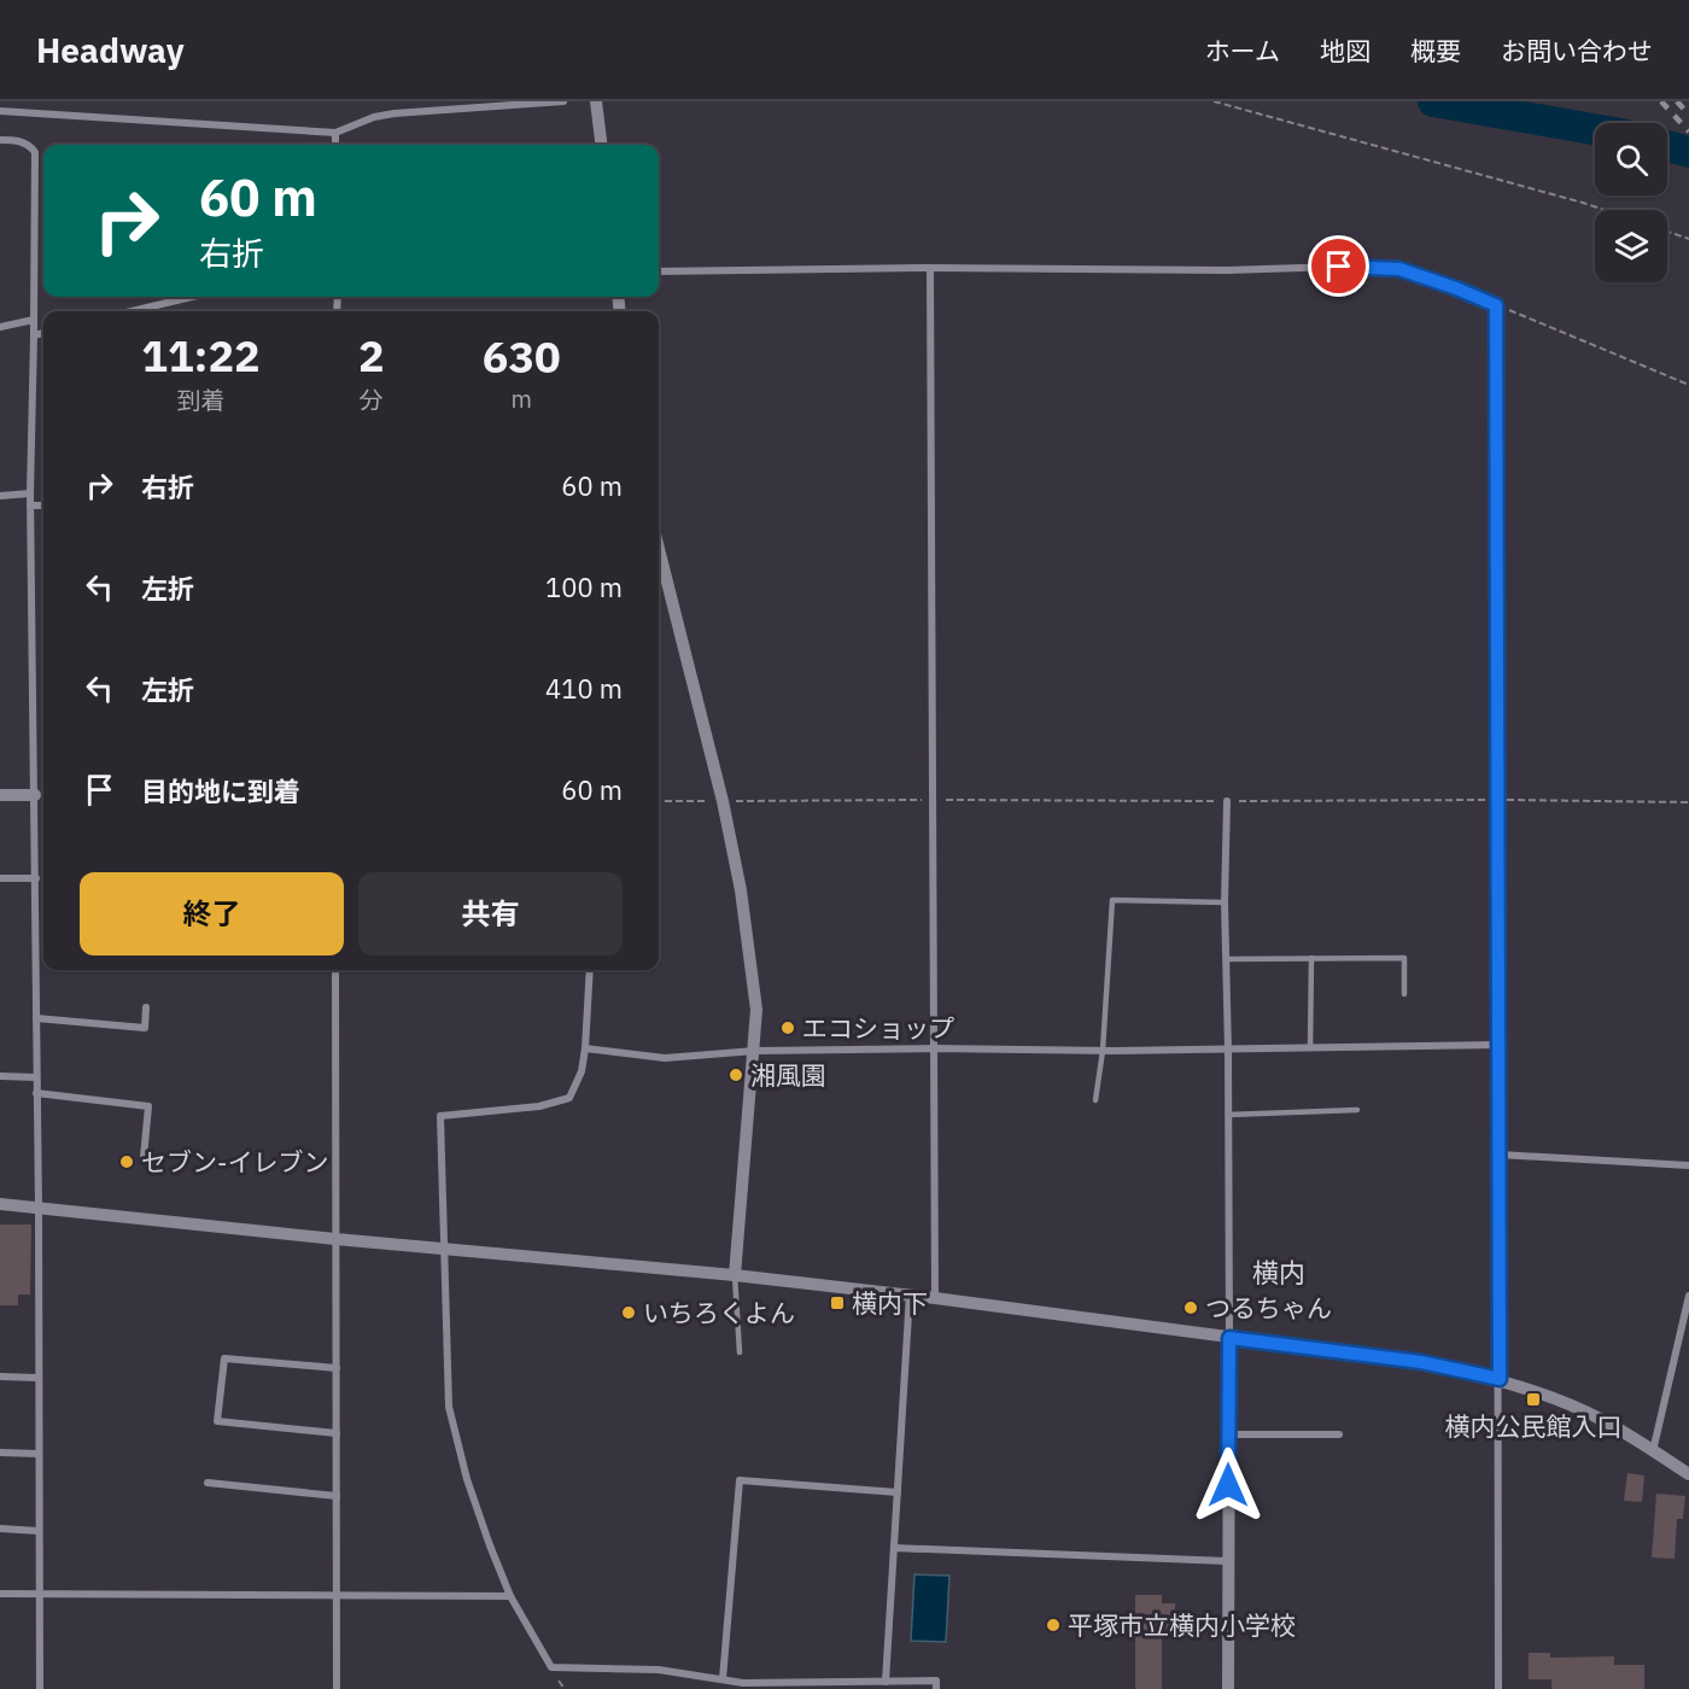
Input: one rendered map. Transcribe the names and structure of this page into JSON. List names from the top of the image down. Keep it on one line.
{"districts":["横内"],"places":{"other":["エコショップ","湘風園","セブン-イレブン","つるちゃん","いちろくよん","平塚市立横内小学校"],"transit":["横内下","横内公民館入口"]},"page":{"header":"Headway","nav":["ホーム","地図","概要","お問い合わせ"],"turn":["60 m","右折"],"eta":["11:22","到着","2","分","630","m"],"list":[{"name":"右折","value":"60 m"},{"name":"左折","value":"100 m"},{"name":"左折","value":"410 m"},{"name":"目的地に到着","value":"60 m"}],"buttons":["終了","共有"]}}
